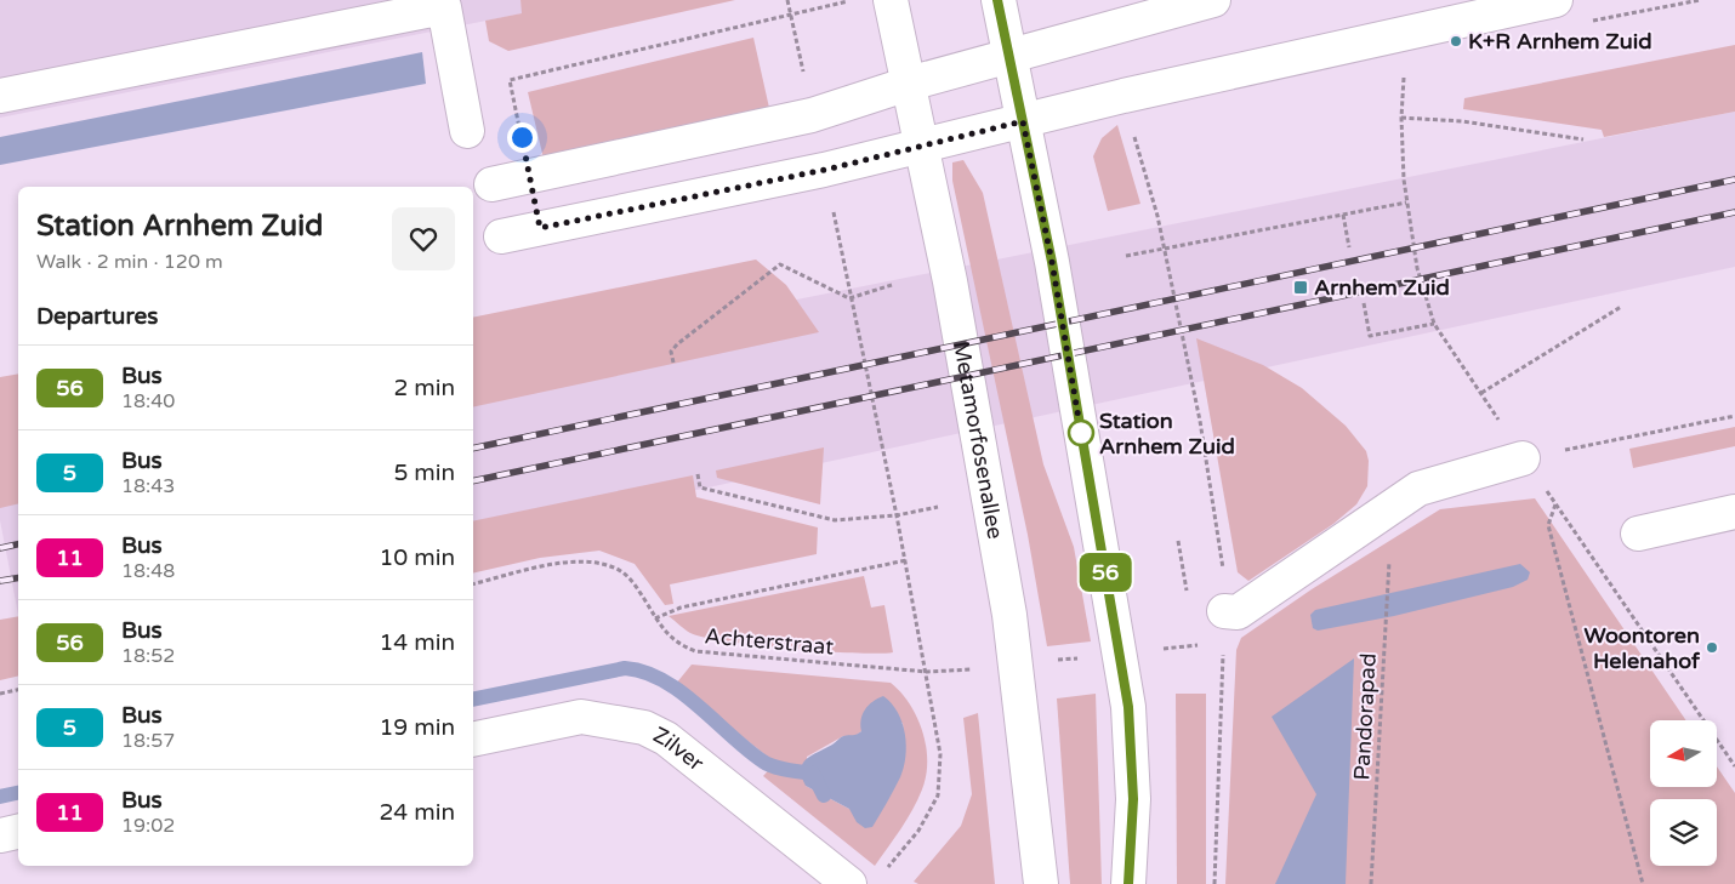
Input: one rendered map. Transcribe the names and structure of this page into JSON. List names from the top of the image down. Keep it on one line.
{"streets":{"main road":["Metamorfosenallee","Zilver"],"path":["Achterstraat","Pandorapad"]},"places":{"other":["K+R Arnhem Zuid","Station Arnhem Zuid","Woontoren Helenahof"],"transit":["Arnhem Zuid"]},"lines":["bus line 56"],"north":"left","page":{"on_map":"56","heading":[["Station Arnhem Zuid","Walk · 2 min · 120 m"],"Departures"],"list":[{"mark":"56","name":"Bus","note":"18:40","value":"2 min"},{"mark":"5","name":"Bus","note":"18:43","value":"5 min"},{"mark":"11","name":"Bus","note":"18:48","value":"10 min"},{"mark":"56","name":"Bus","note":"18:52","value":"14 min"},{"mark":"5","name":"Bus","note":"18:57","value":"19 min"},{"mark":"11","name":"Bus","note":"19:02","value":"24 min"}]}}
